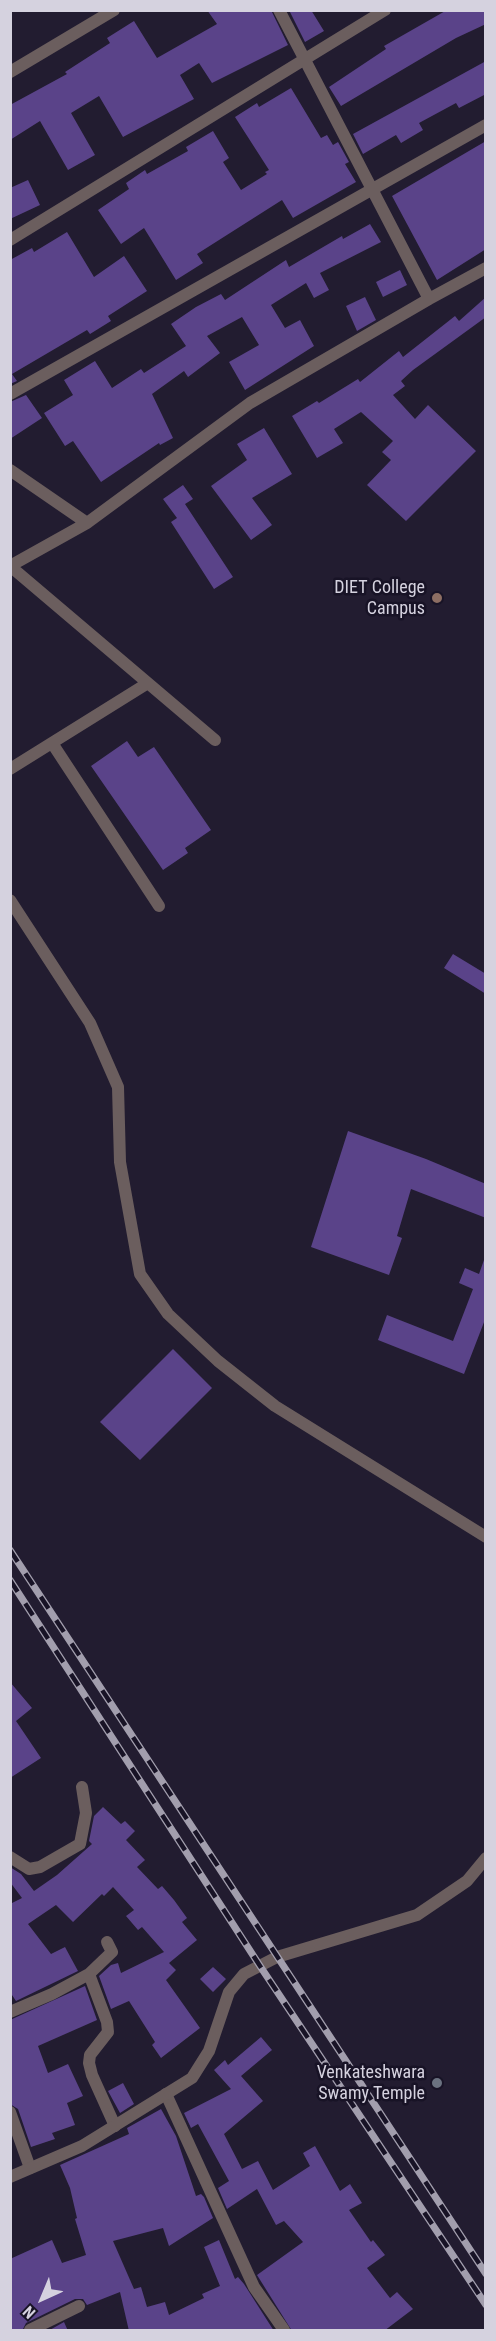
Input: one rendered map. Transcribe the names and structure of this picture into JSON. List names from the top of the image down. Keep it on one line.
{"places":["DIET College Campus","Venkateshwara Swamy Temple"],"north":"bottom left"}
